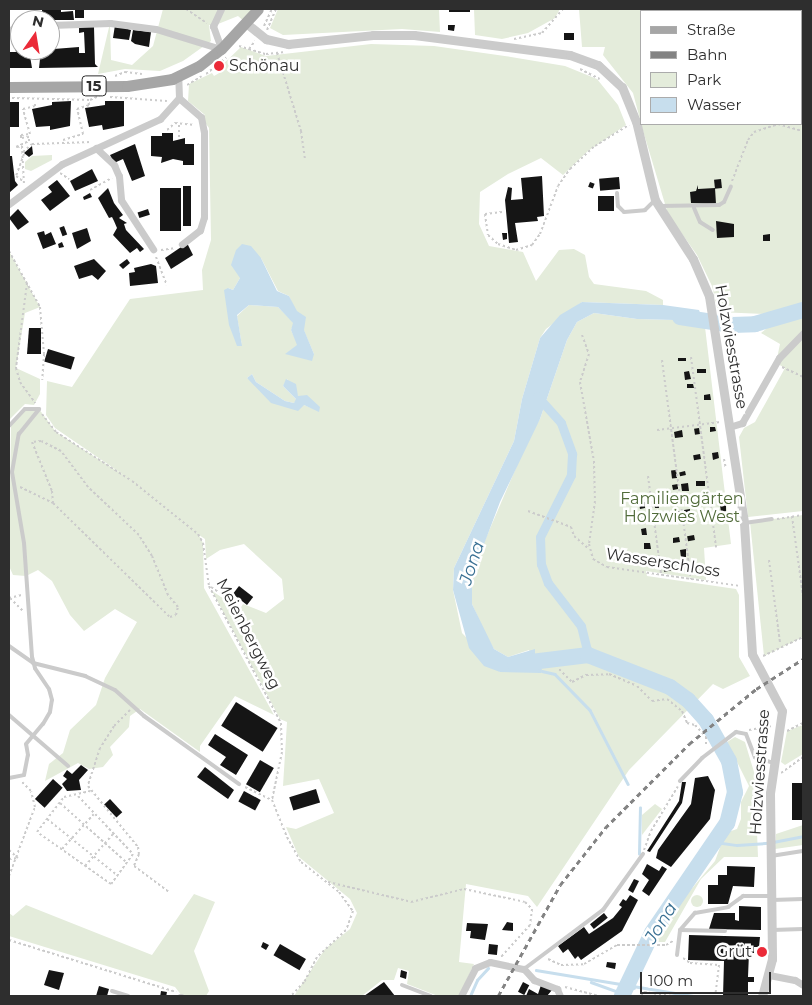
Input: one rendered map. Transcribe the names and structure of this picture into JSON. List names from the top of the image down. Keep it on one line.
{"streets":{"main road":["15"],"street":["Holzwiesstrasse"],"path":["Wasserschloss","Meienbergweg"]},"crossings":[["Holzwiesstrasse","Wasserschloss"]],"water":["Jona"],"parks":["Familiengärten Holzwies West"],"places":["Schönau","Grüt"],"legend":["Straße","Bahn","Park","Wasser"],"scale_bar":"100 m","north":"top"}
